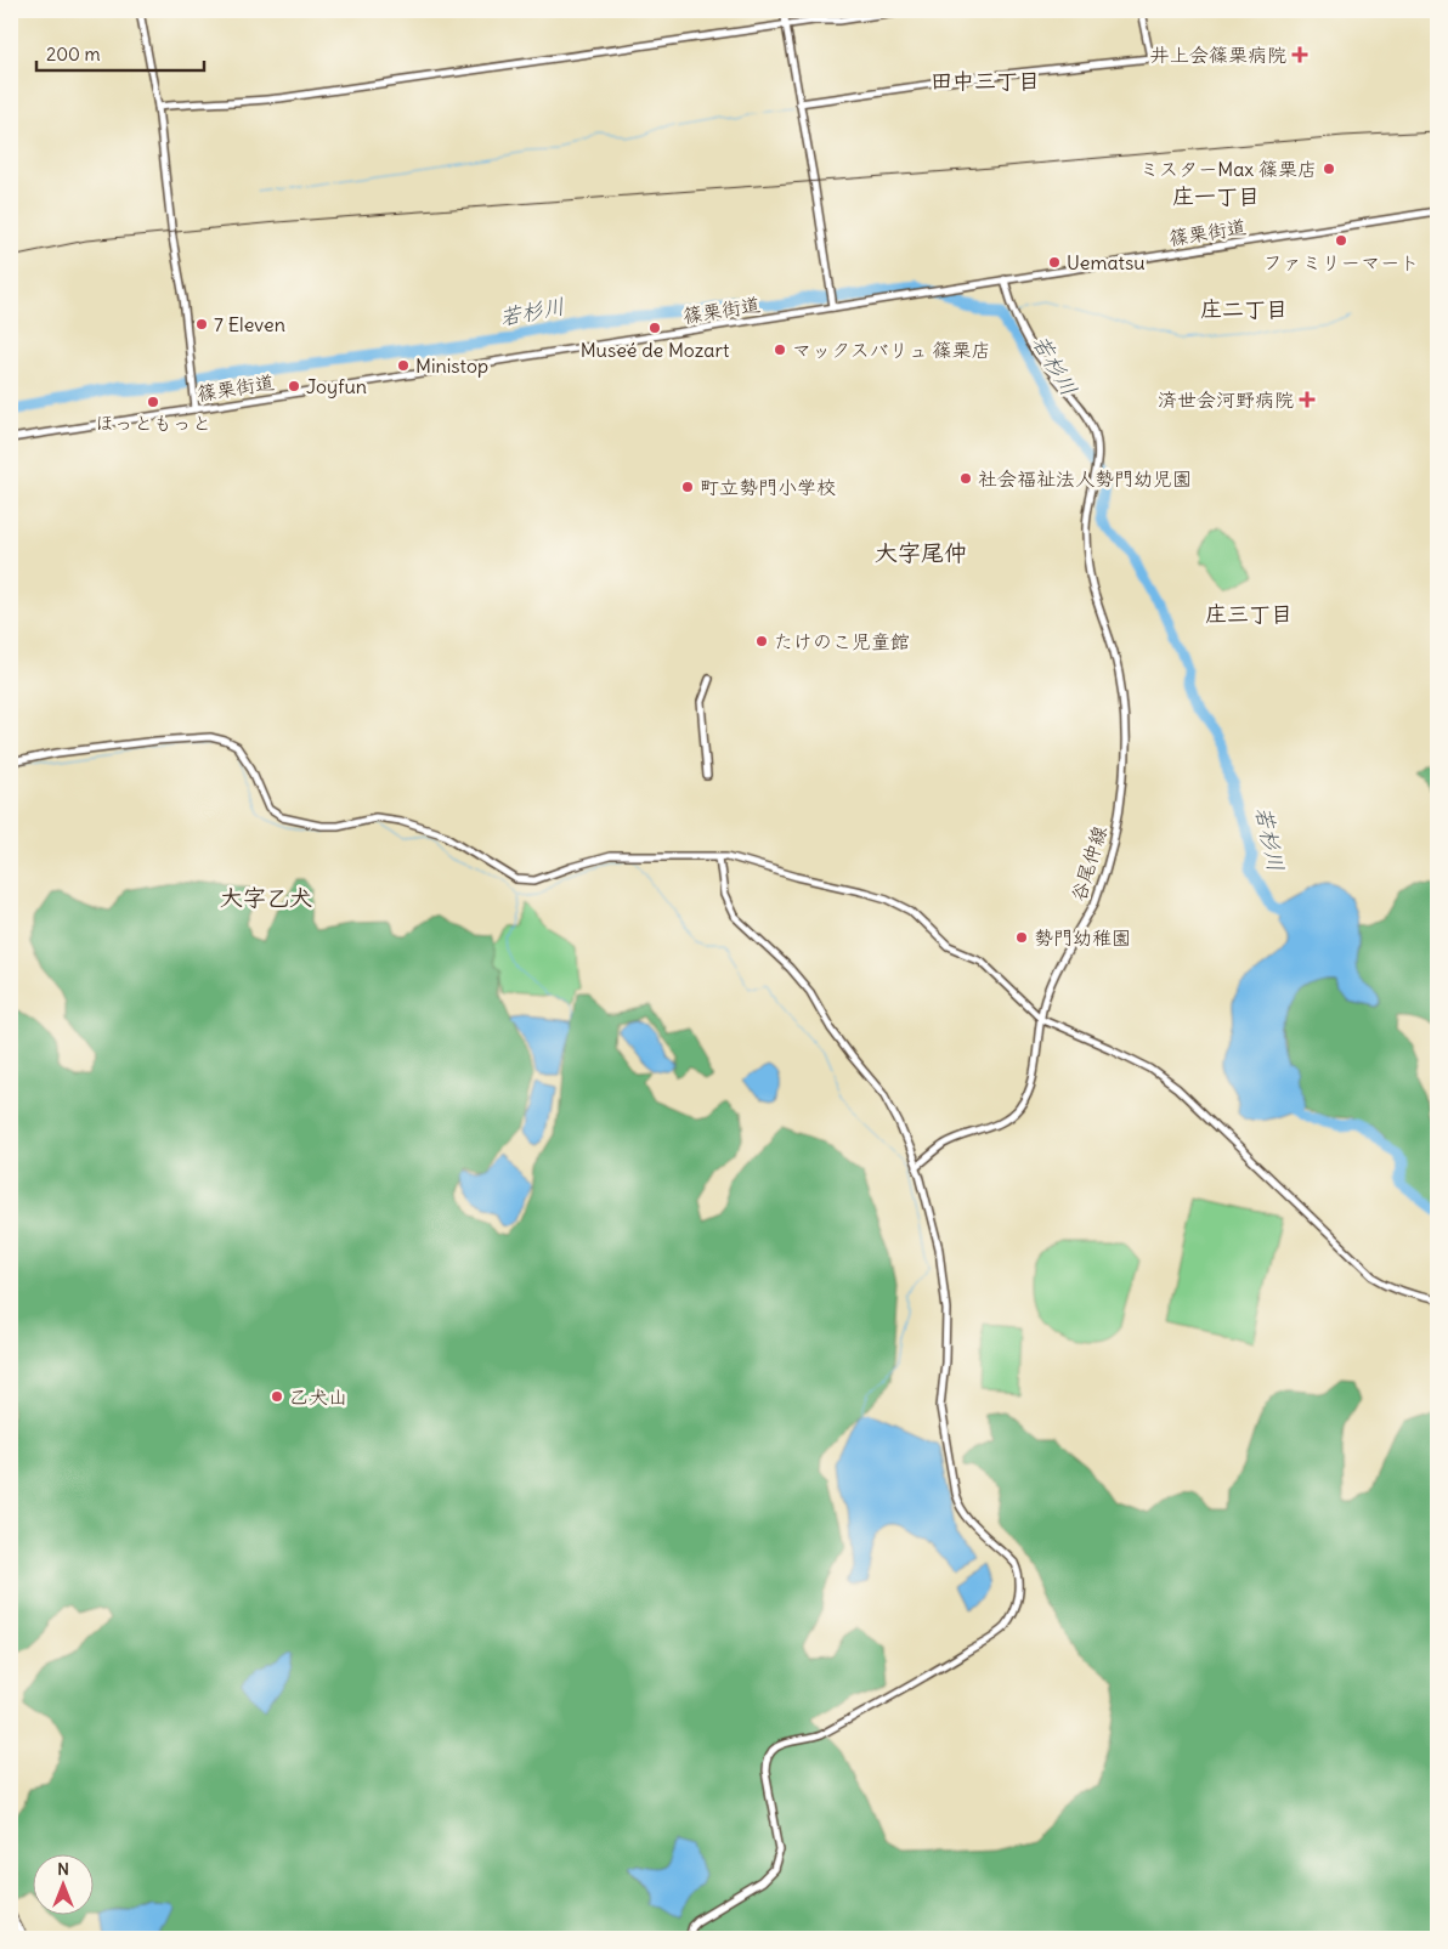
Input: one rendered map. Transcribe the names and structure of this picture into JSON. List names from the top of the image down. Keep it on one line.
{"streets":{"street":["篠栗街道","谷尾仲線"]},"crossings":[["篠栗街道","谷尾仲線"]],"districts":["田中三丁目","庄一丁目","庄二丁目","大字尾仲","庄三丁目","大字乙犬"],"water":["若杉川"],"places":{"health":["井上会篠栗病院","済世会河野病院"],"other":["ミスターMax 篠栗店","ファミリーマート","Uematsu","7 Eleven","Museé de Mozart","マックスバリュ 篠栗店","Ministop","Joyfun","ほっともっと","社会福祉法人勢門幼児園","町立勢門小学校","たけのこ児童館","勢門幼稚園","乙犬山"]},"scale_bar":"200 m","north":"top"}
